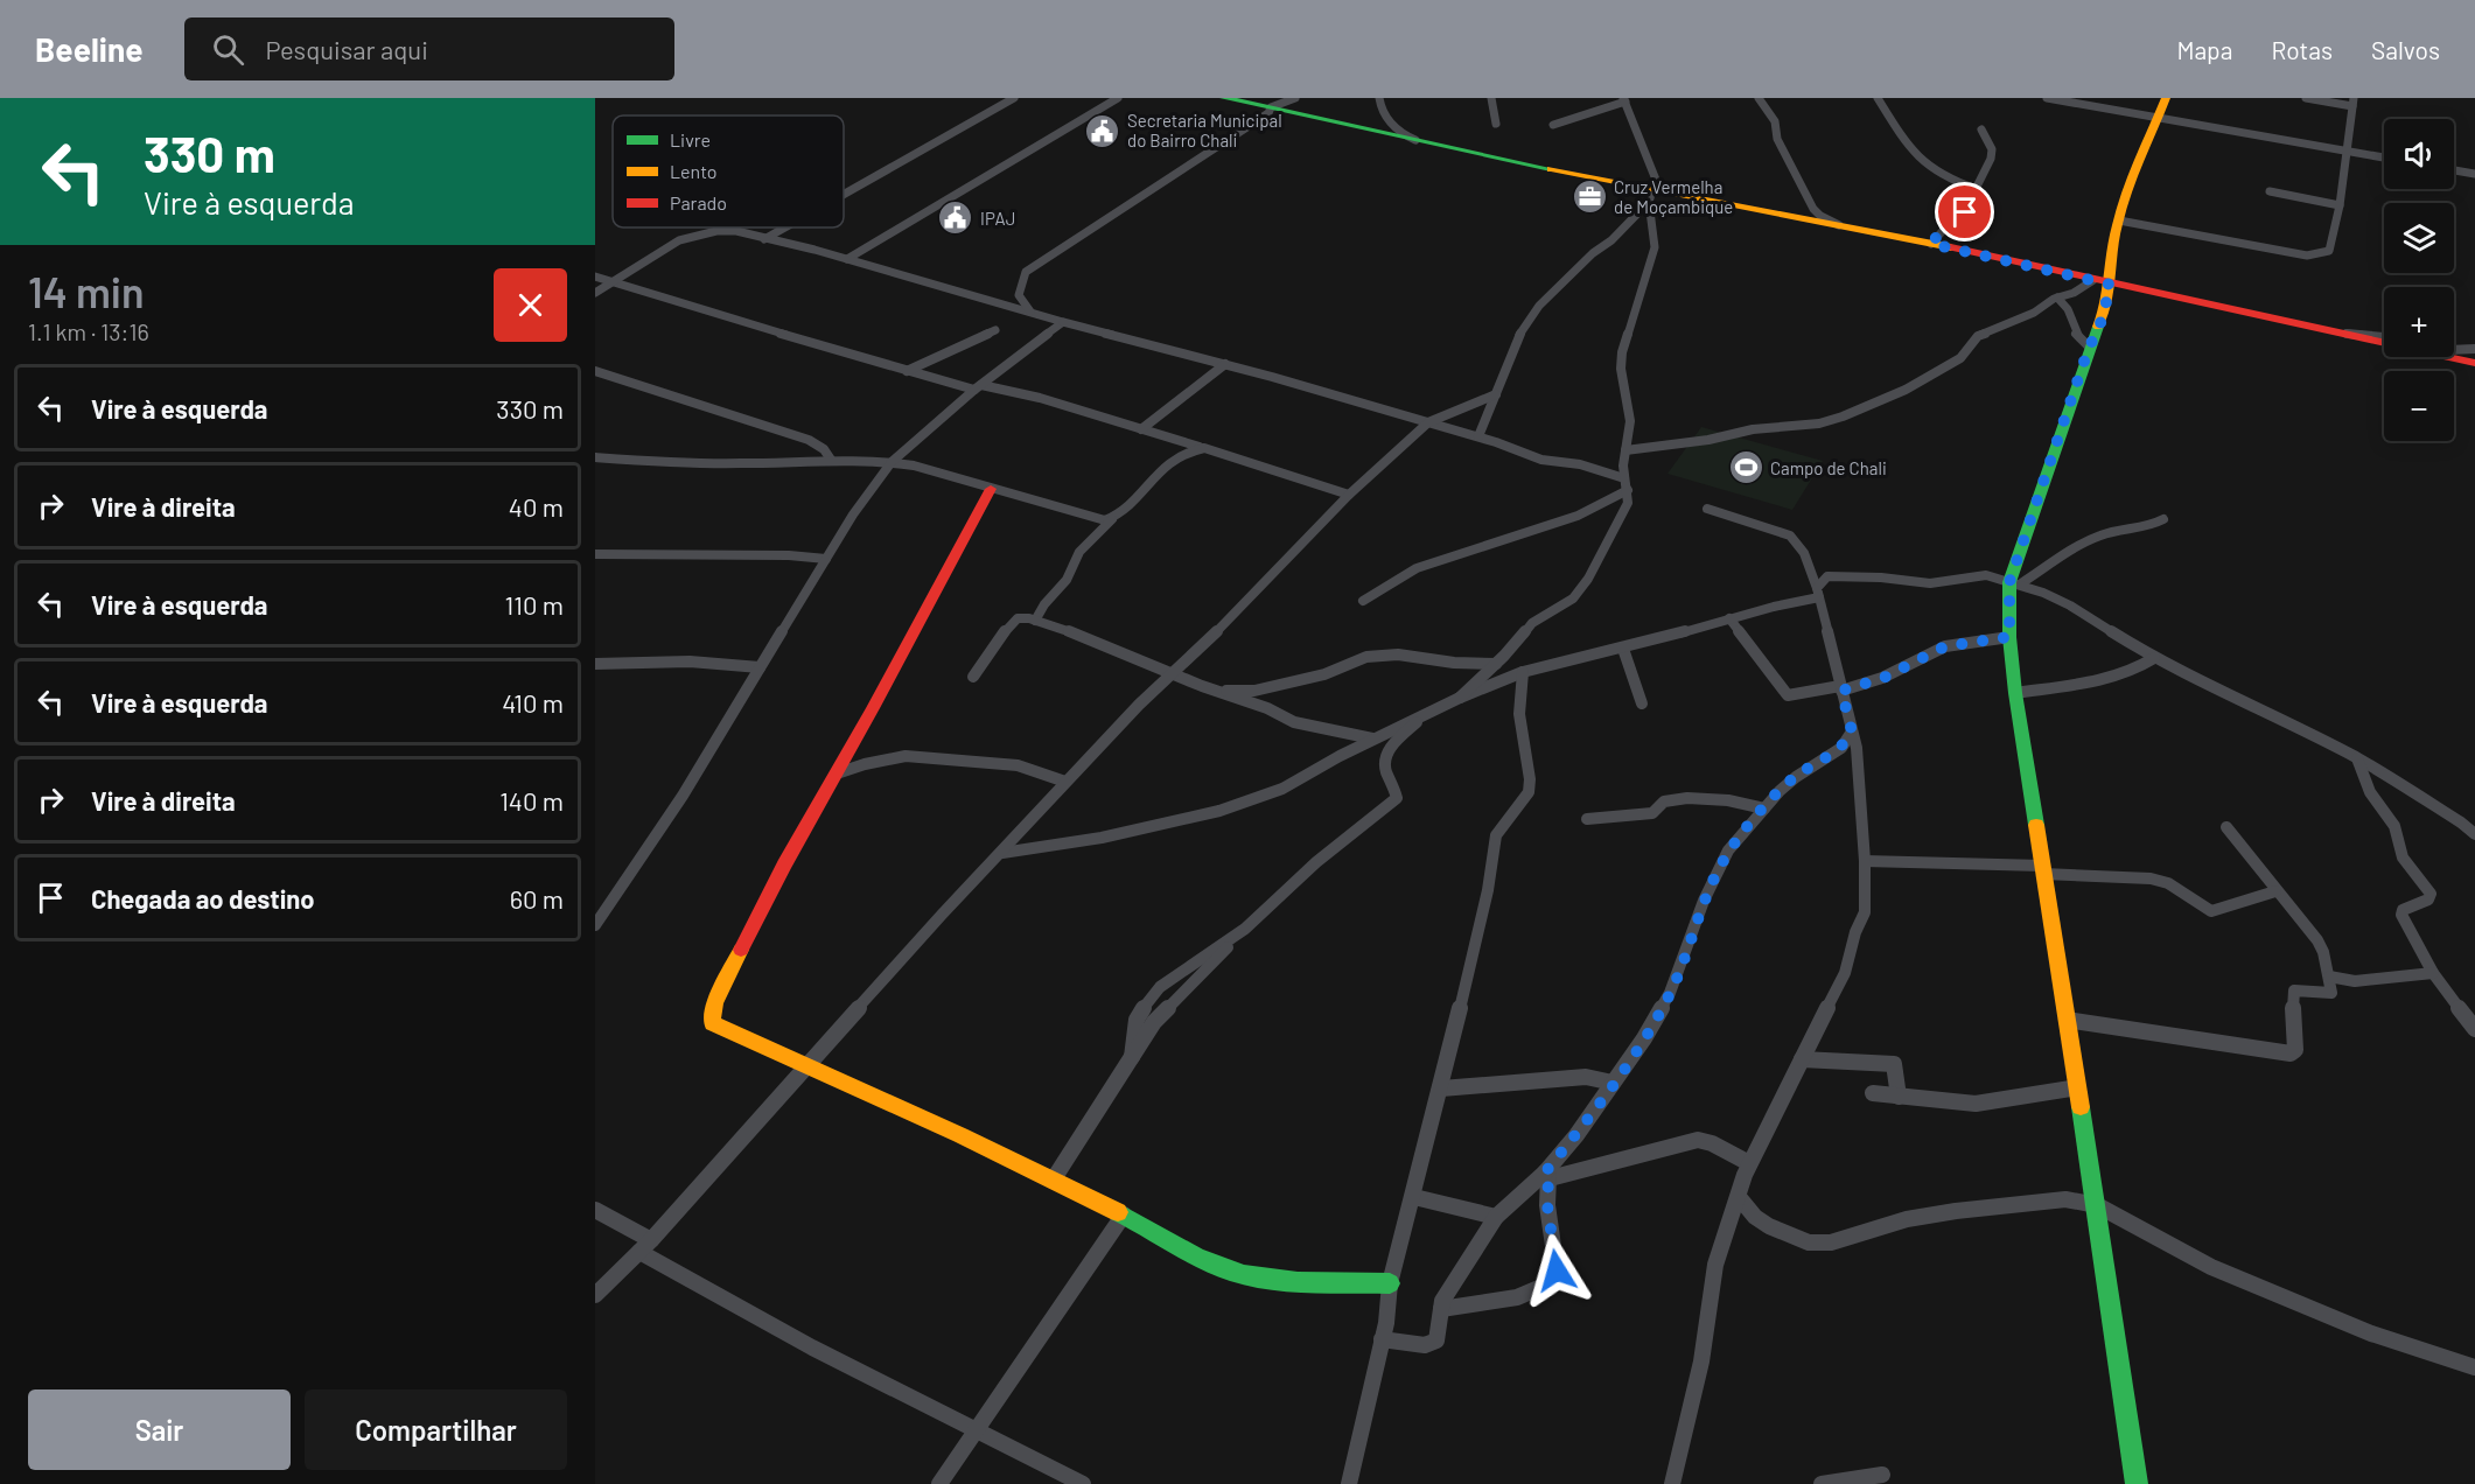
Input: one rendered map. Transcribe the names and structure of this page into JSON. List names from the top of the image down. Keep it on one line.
{"places":{"public building":["Secretaria Municipal do Bairro Chali","IPAJ"],"office":["Cruz Vermelha de Moçambique"],"sports":["Campo de Chali"]},"legend":["Livre","Lento","Parado"],"page":{"header":"Beeline","search":"Pesquisar aqui","nav":["Mapa","Rotas","Salvos"],"turn":["330 m","Vire à esquerda"],"map_buttons":["+","−"],"heading":["14 min","1.1 km · 13:16"],"list":[{"name":"Vire à esquerda","value":"330 m"},{"name":"Vire à direita","value":"40 m"},{"name":"Vire à esquerda","value":"110 m"},{"name":"Vire à esquerda","value":"410 m"},{"name":"Vire à direita","value":"140 m"},{"name":"Chegada ao destino","value":"60 m"}],"buttons":["Sair","Compartilhar"]}}
